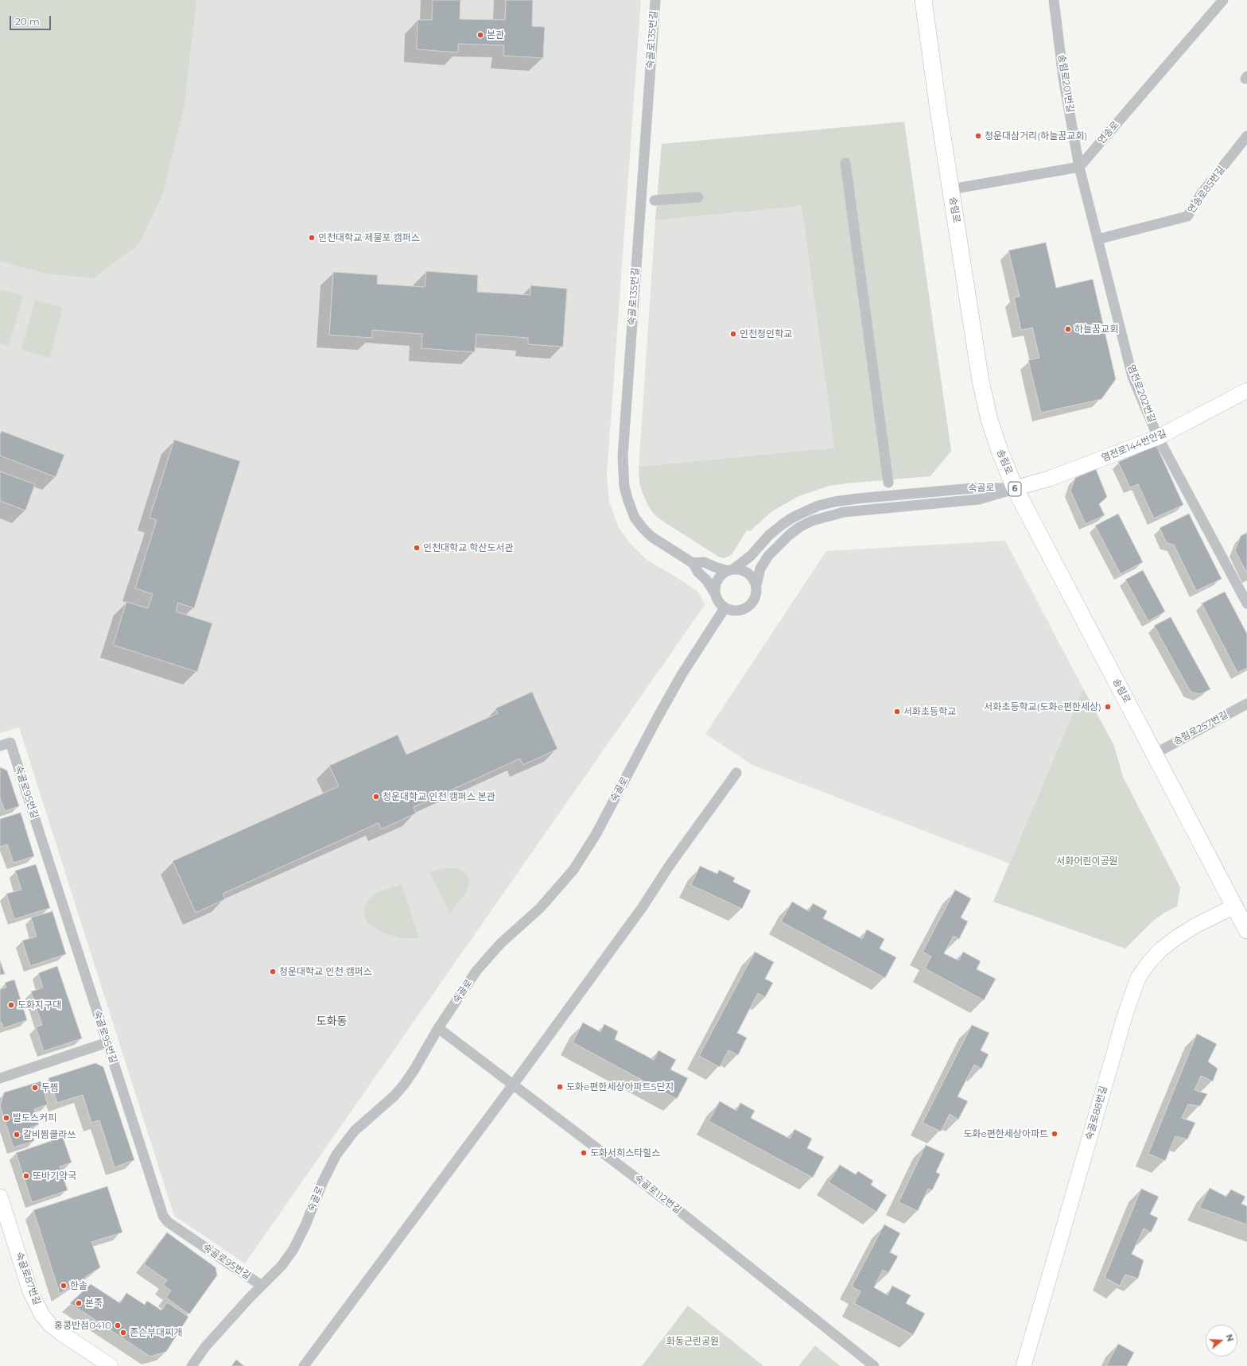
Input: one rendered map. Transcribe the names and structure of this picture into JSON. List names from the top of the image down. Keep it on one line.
{"streets":{"main road":["송림로","6"],"street":["숙골로135번길","송림로201번길","연송로","연송로85번길","염전로202번길","염전로144번안길","숙골로","송림로257번길","숙골로95번길","숙골로88번길","숙골로112번길","숙골로87번길"]},"crossings":[["숙골로135번길","숙골로"],["송림로201번길","연송로"],["송림로201번길","염전로202번길"],["연송로","염전로202번길"],["연송로85번길","염전로202번길"],["송림로","염전로144번안길"],["송림로","숙골로"],["송림로","송림로257번길"],["송림로","숙골로88번길"],["염전로202번길","염전로144번안길"],["염전로144번안길","숙골로"],["숙골로","숙골로95번길"],["숙골로","숙골로112번길"]],"districts":["도화동"],"parks":["서화어린이공원","화동근린공원"],"places":["본관","청운대삼거리(하늘꿈교회)","인천대학교 제물포 캠퍼스","하늘꿈교회","인천청인학교","인천대학교 학산도서관","서화초등학교(도화e편한세상)","서화초등학교","청운대학교 인천 캠퍼스 본관","청운대학교 인천 캠퍼스","도화지구대","도화e편한세상아파트5단지","두찜","발도스커피","도화e편한세상아파트","갈비찜클라쓰","도화서희스타힐스","또바기약국","한솥","본죽","홍콩반점0410","존슨부대찌개"],"scale_bar":"20 m","north":"right"}
